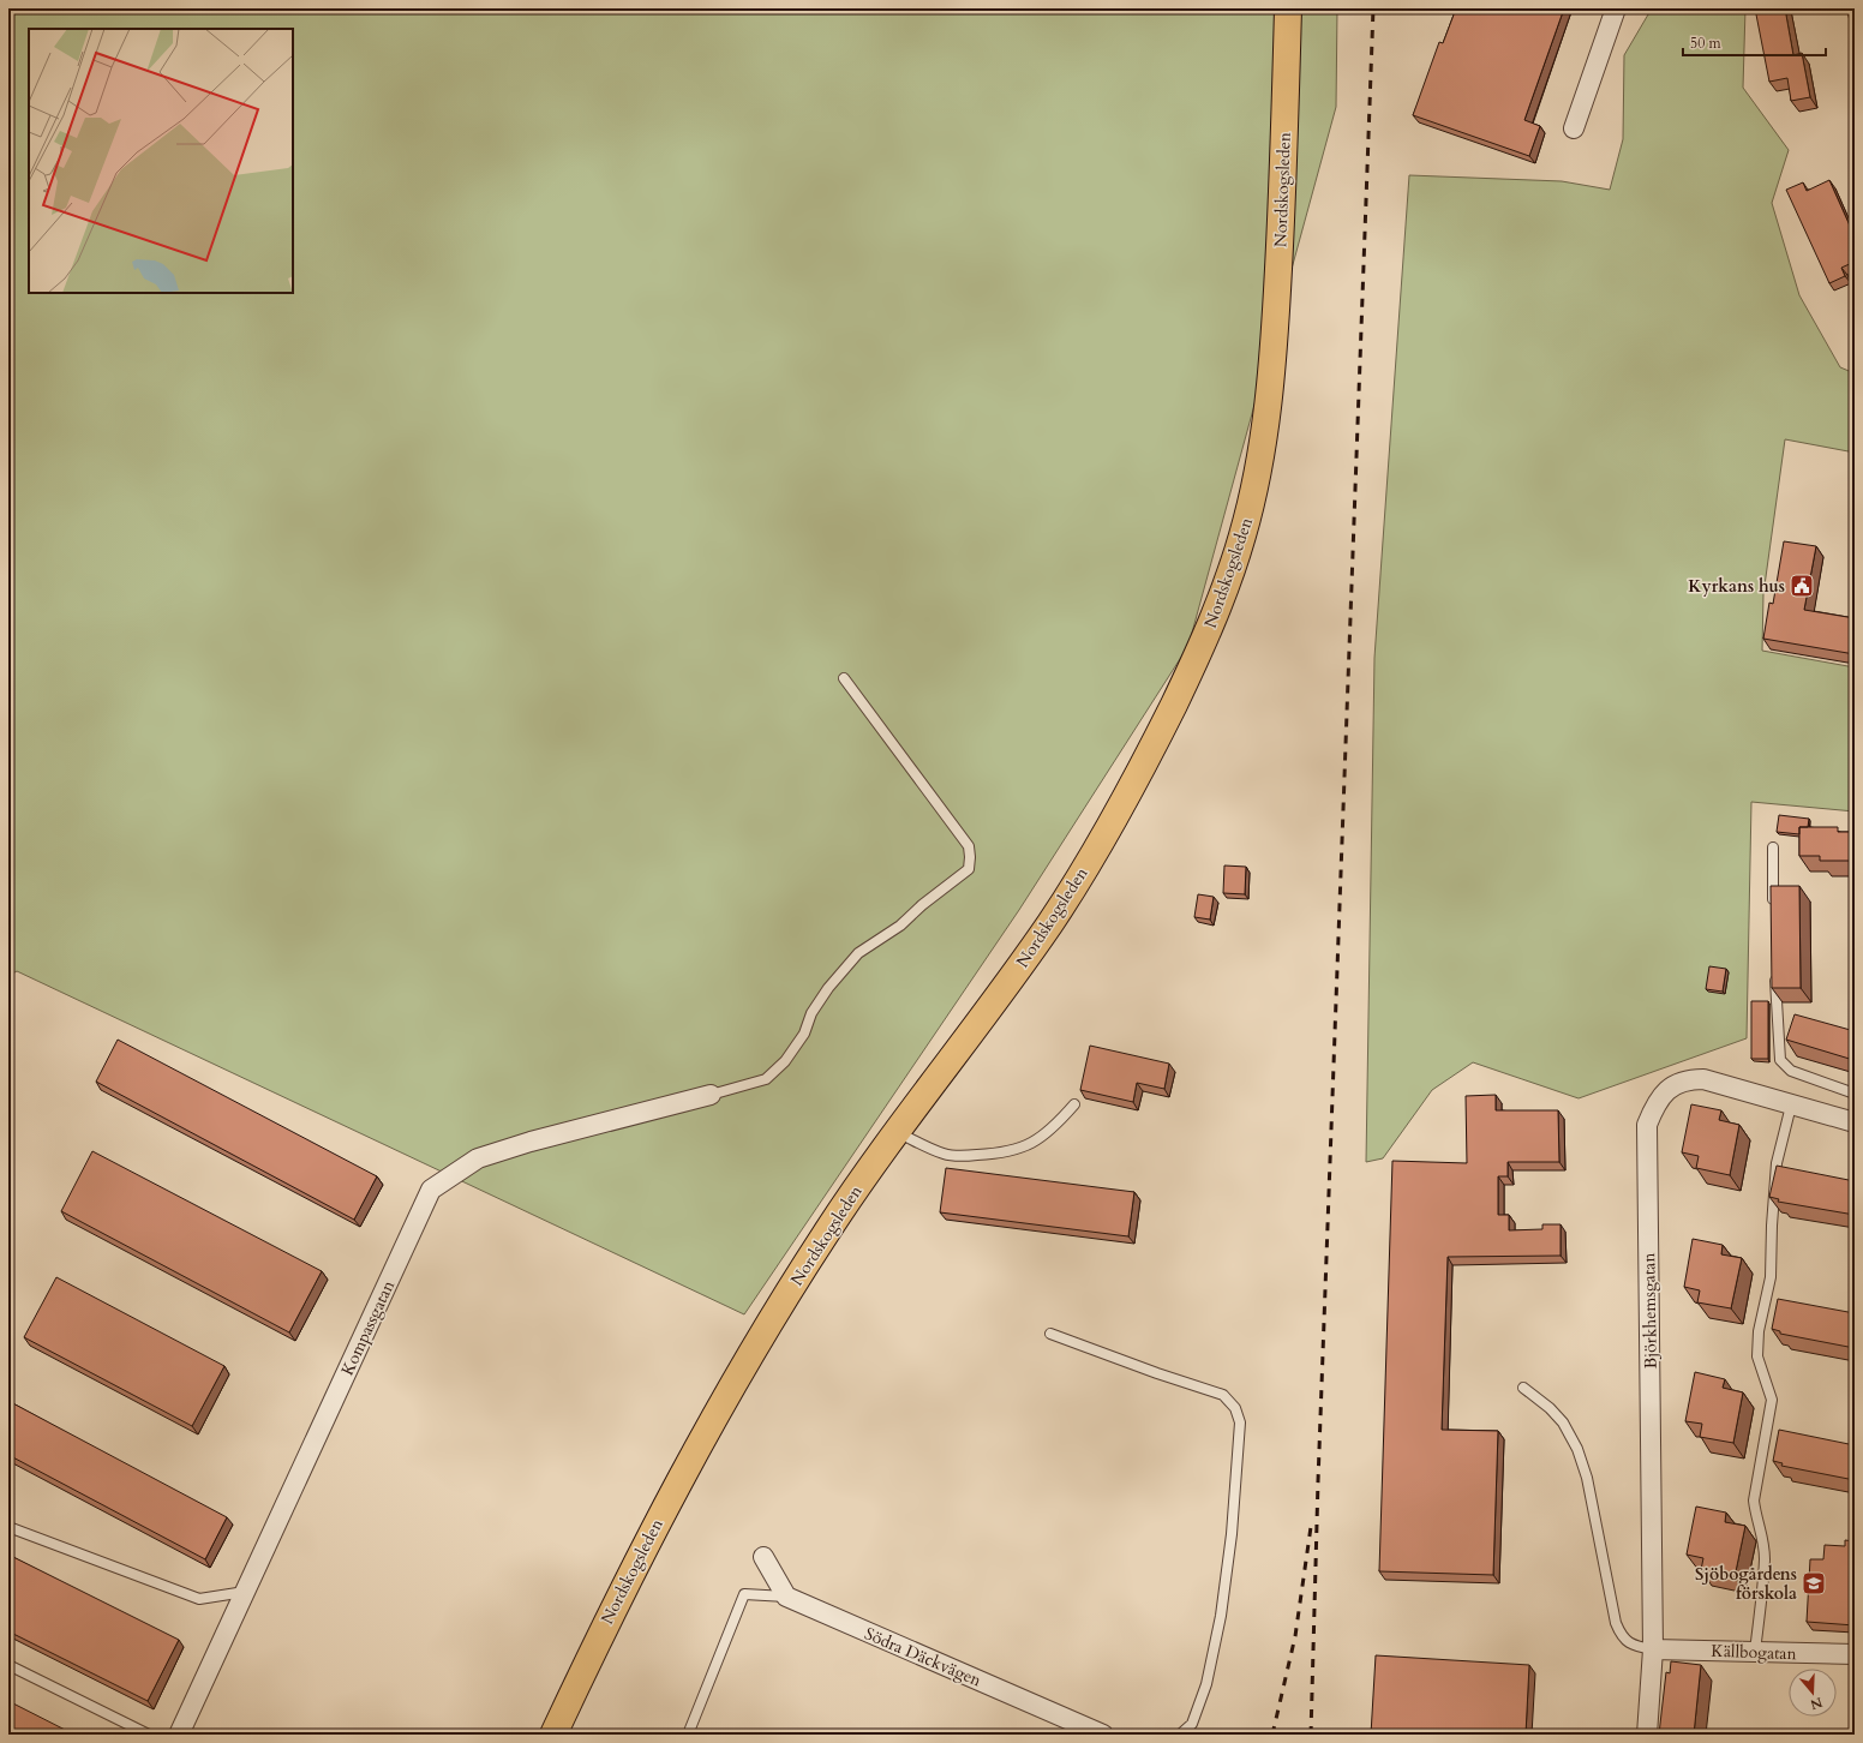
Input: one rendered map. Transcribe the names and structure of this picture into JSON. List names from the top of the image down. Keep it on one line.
{"streets":{"main road":["Nordskogsleden"],"street":["Björkhemsgatan","Kompassgatan","Källbogatan","Södra Däckvägen"]},"crossings":[["Björkhemsgatan","Källbogatan"]],"places":{"public building":["Kyrkans hus"],"school or university":["Sjöbogårdens förskola"]},"scale_bar":"50 m","north":"bottom"}
